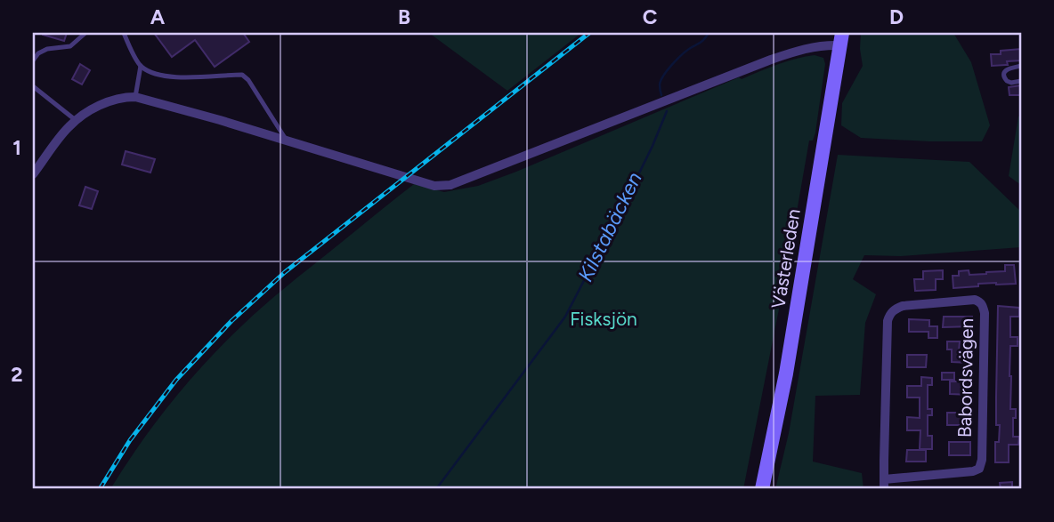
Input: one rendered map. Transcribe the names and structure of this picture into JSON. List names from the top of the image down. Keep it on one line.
{"streets":{"street":["Västerleden","Babordsvägen"]},"water":["Kilstabäcken"],"parks":["Fisksjön"],"grid":{"columns":["A","B","C","D"],"rows":["1","2"]}}
